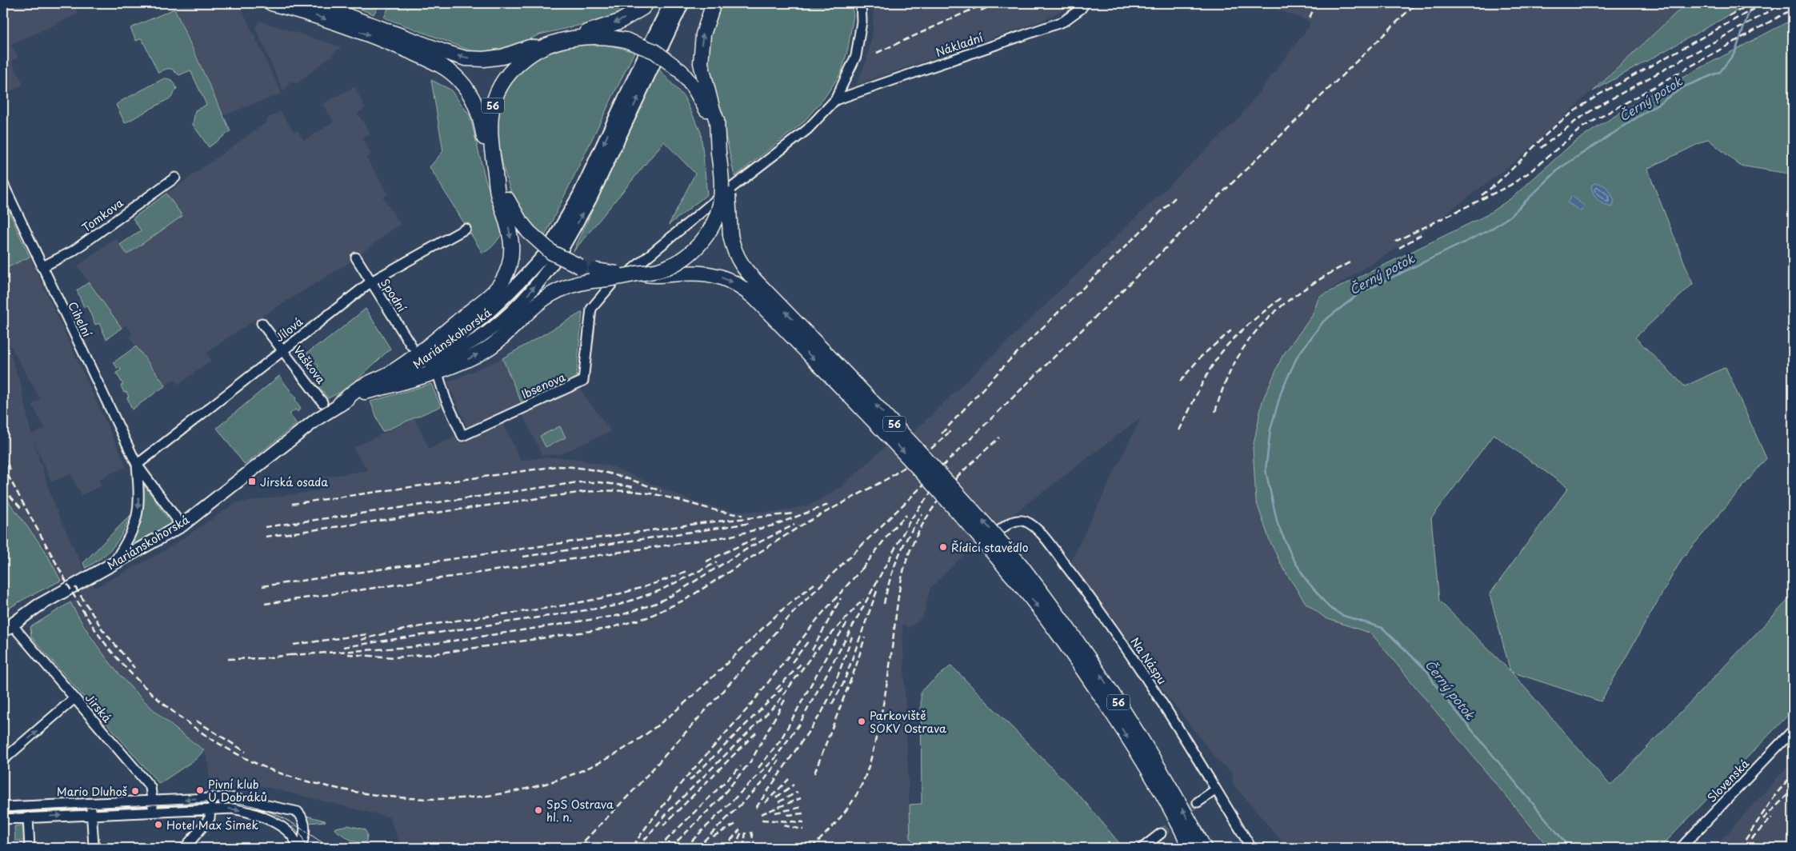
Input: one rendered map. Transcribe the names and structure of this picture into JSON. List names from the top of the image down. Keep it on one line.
{"streets":{"highway":["56"],"main road":["Mariánskohorská"],"street":["Nákladní","Tomkova","Spodní","Cihelní","Jílová","Vaškova","Ibsenova","Na Náspu","Jirská","Slovenská"]},"crossings":[["Tomkova","Cihelní"],["Spodní","Jílová"],["Cihelní","Jílová"],["Cihelní","Mariánskohorská"],["Jílová","Vaškova"],["Mariánskohorská","Jirská"]],"water":["Černý potok"],"places":{"transit":["Jirská osada"],"other":["Řídicí stavědlo","Parkoviště SOKV Ostrava","Pivní klub U Dobráků","Mario Dluhoš","SpS Ostrava hl. n.","Hotel Max Šimek"]}}
